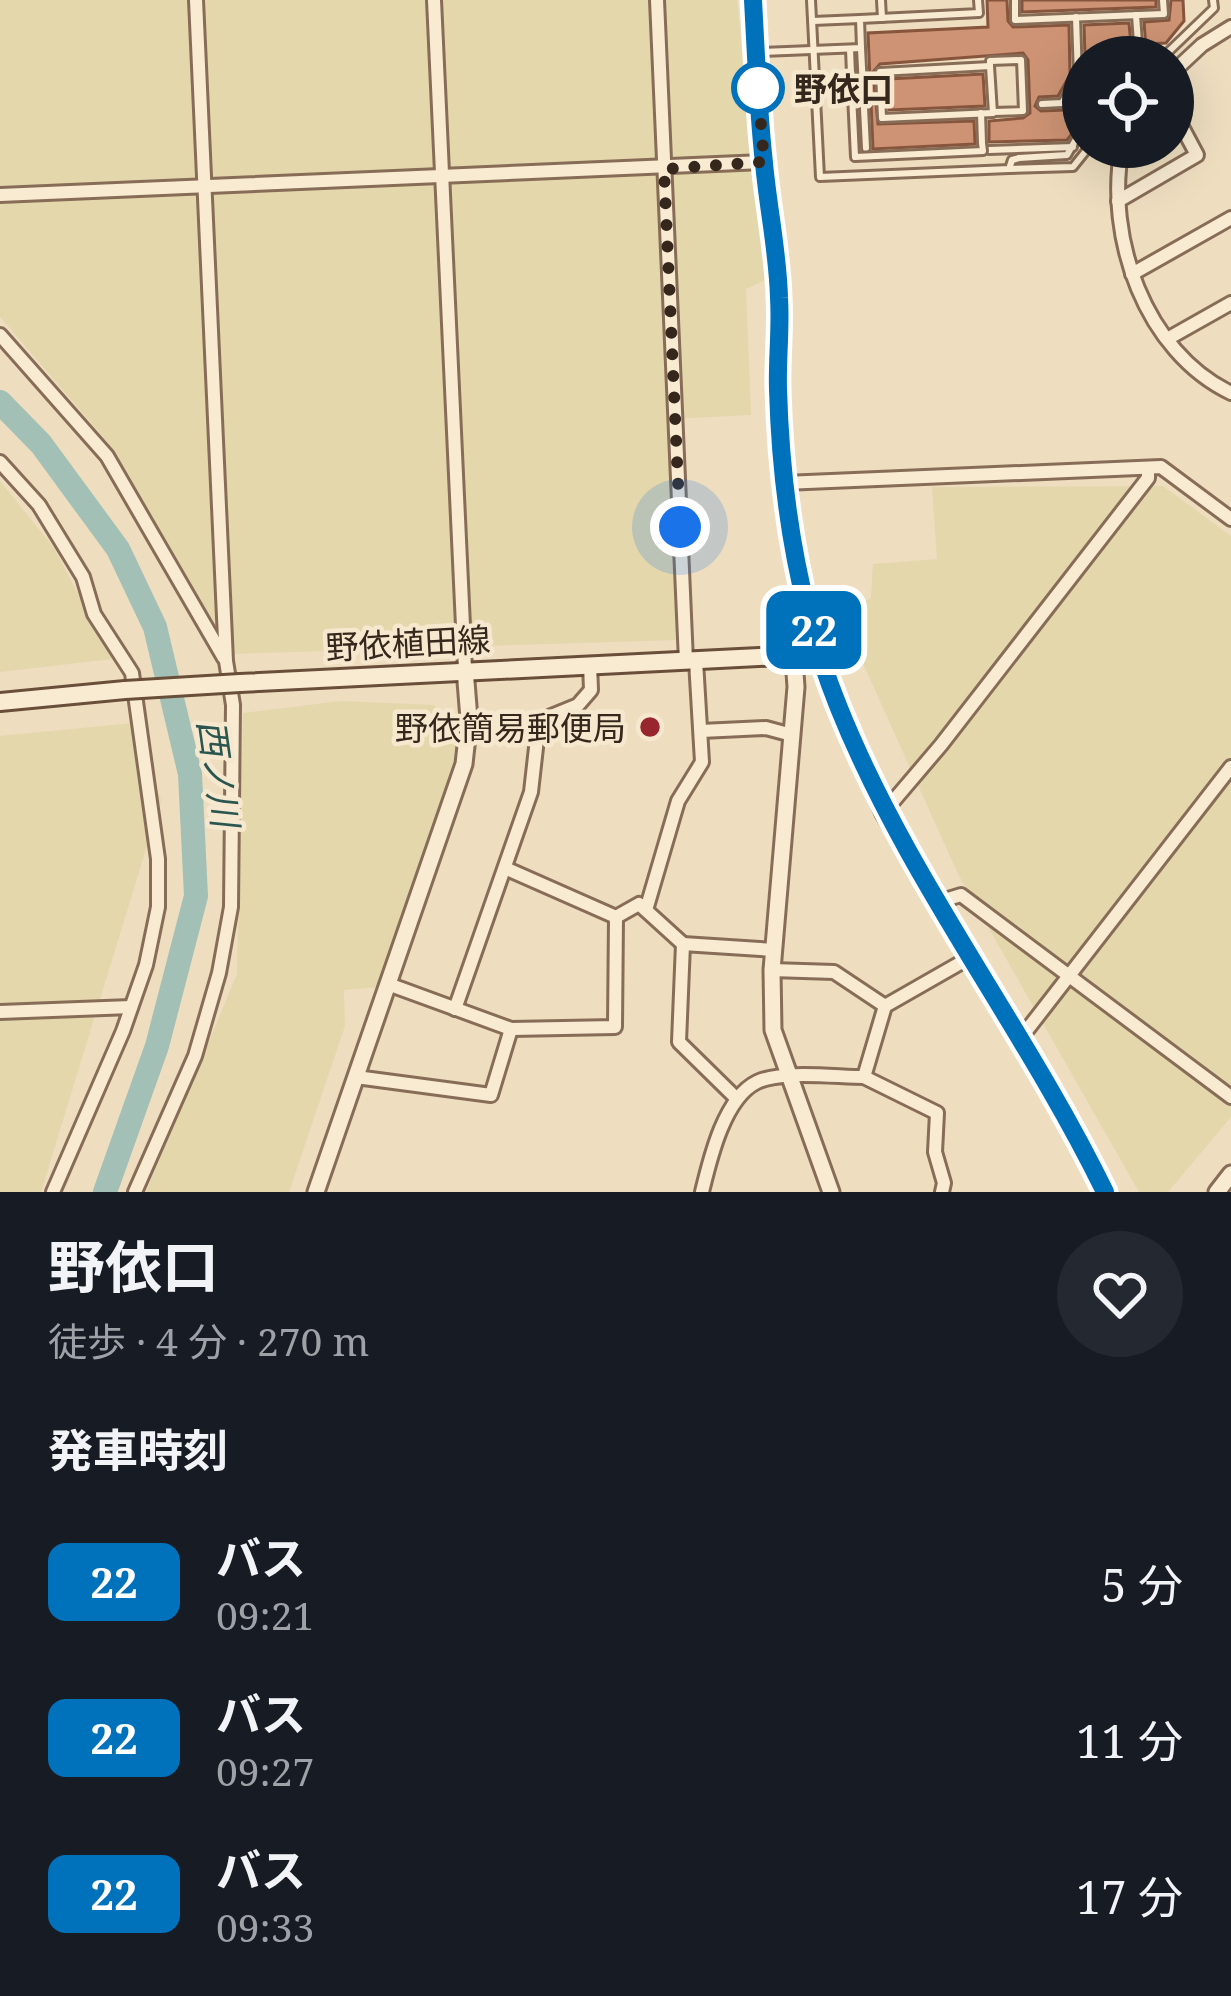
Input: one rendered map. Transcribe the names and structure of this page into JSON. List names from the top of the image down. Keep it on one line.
{"streets":{"main road":["野依植田線"]},"water":["西ノ川"],"places":["野依口","野依簡易郵便局"],"lines":["bus line 22"],"page":{"on_map":"22","heading":[["野依口","徒歩 · 4 分 · 270 m"],"発車時刻"],"list":[{"mark":"22","name":"バス","note":"09:21","value":"5 分"},{"mark":"22","name":"バス","note":"09:27","value":"11 分"},{"mark":"22","name":"バス","note":"09:33","value":"17 分"}]}}
